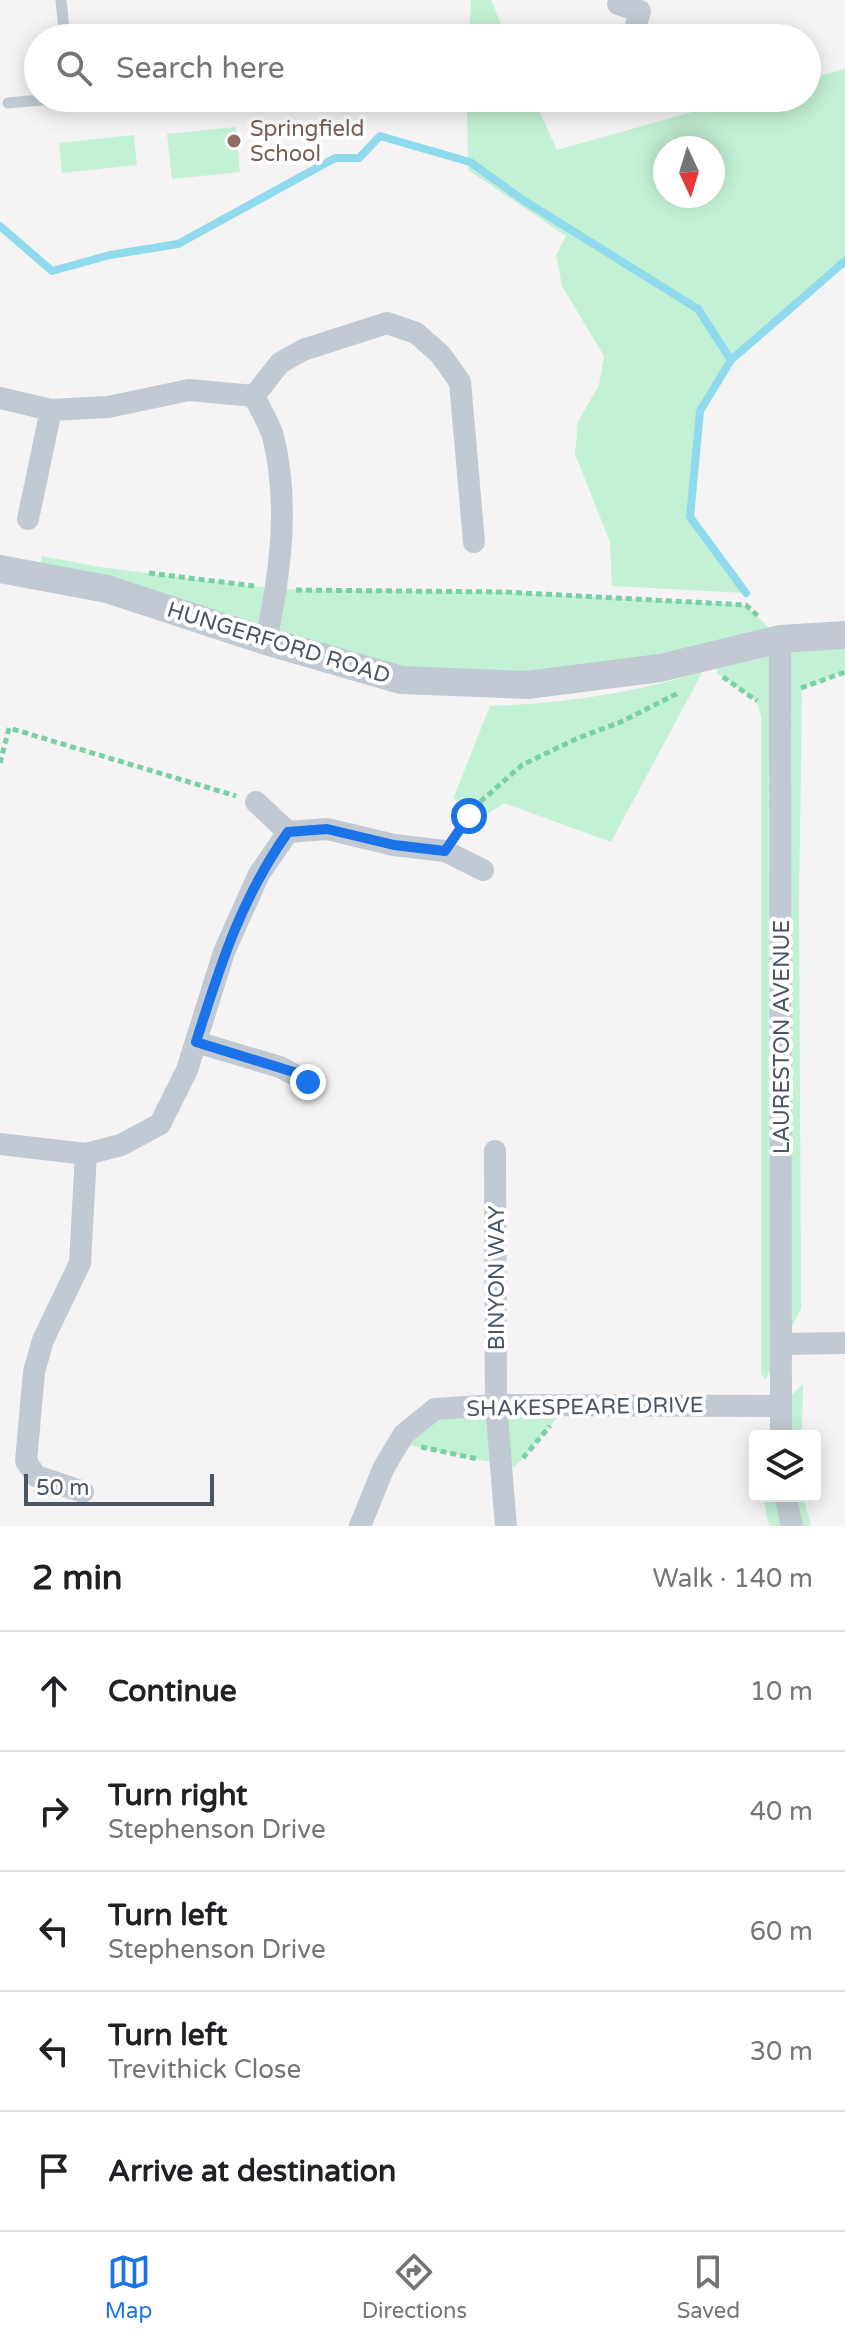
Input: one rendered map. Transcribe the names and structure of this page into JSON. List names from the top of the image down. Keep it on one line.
{"streets":{"street":["HUNGERFORD ROAD","LAURESTON AVENUE","BINYON WAY","SHAKESPEARE DRIVE"]},"crossings":[["HUNGERFORD ROAD","LAURESTON AVENUE"],["LAURESTON AVENUE","SHAKESPEARE DRIVE"],["BINYON WAY","SHAKESPEARE DRIVE"]],"places":["Springfield School"],"scale_bar":"50 m","north":"bottom","page":{"search":"Search here","scale":"50 m","heading":["2 min","Walk · 140 m"],"list":[["Continue","10 m"],["Turn right","Stephenson Drive","40 m"],["Turn left","Stephenson Drive","60 m"],["Turn left","Trevithick Close","30 m"],"Arrive at destination"],"nav":["Map","Directions","Saved"]}}
